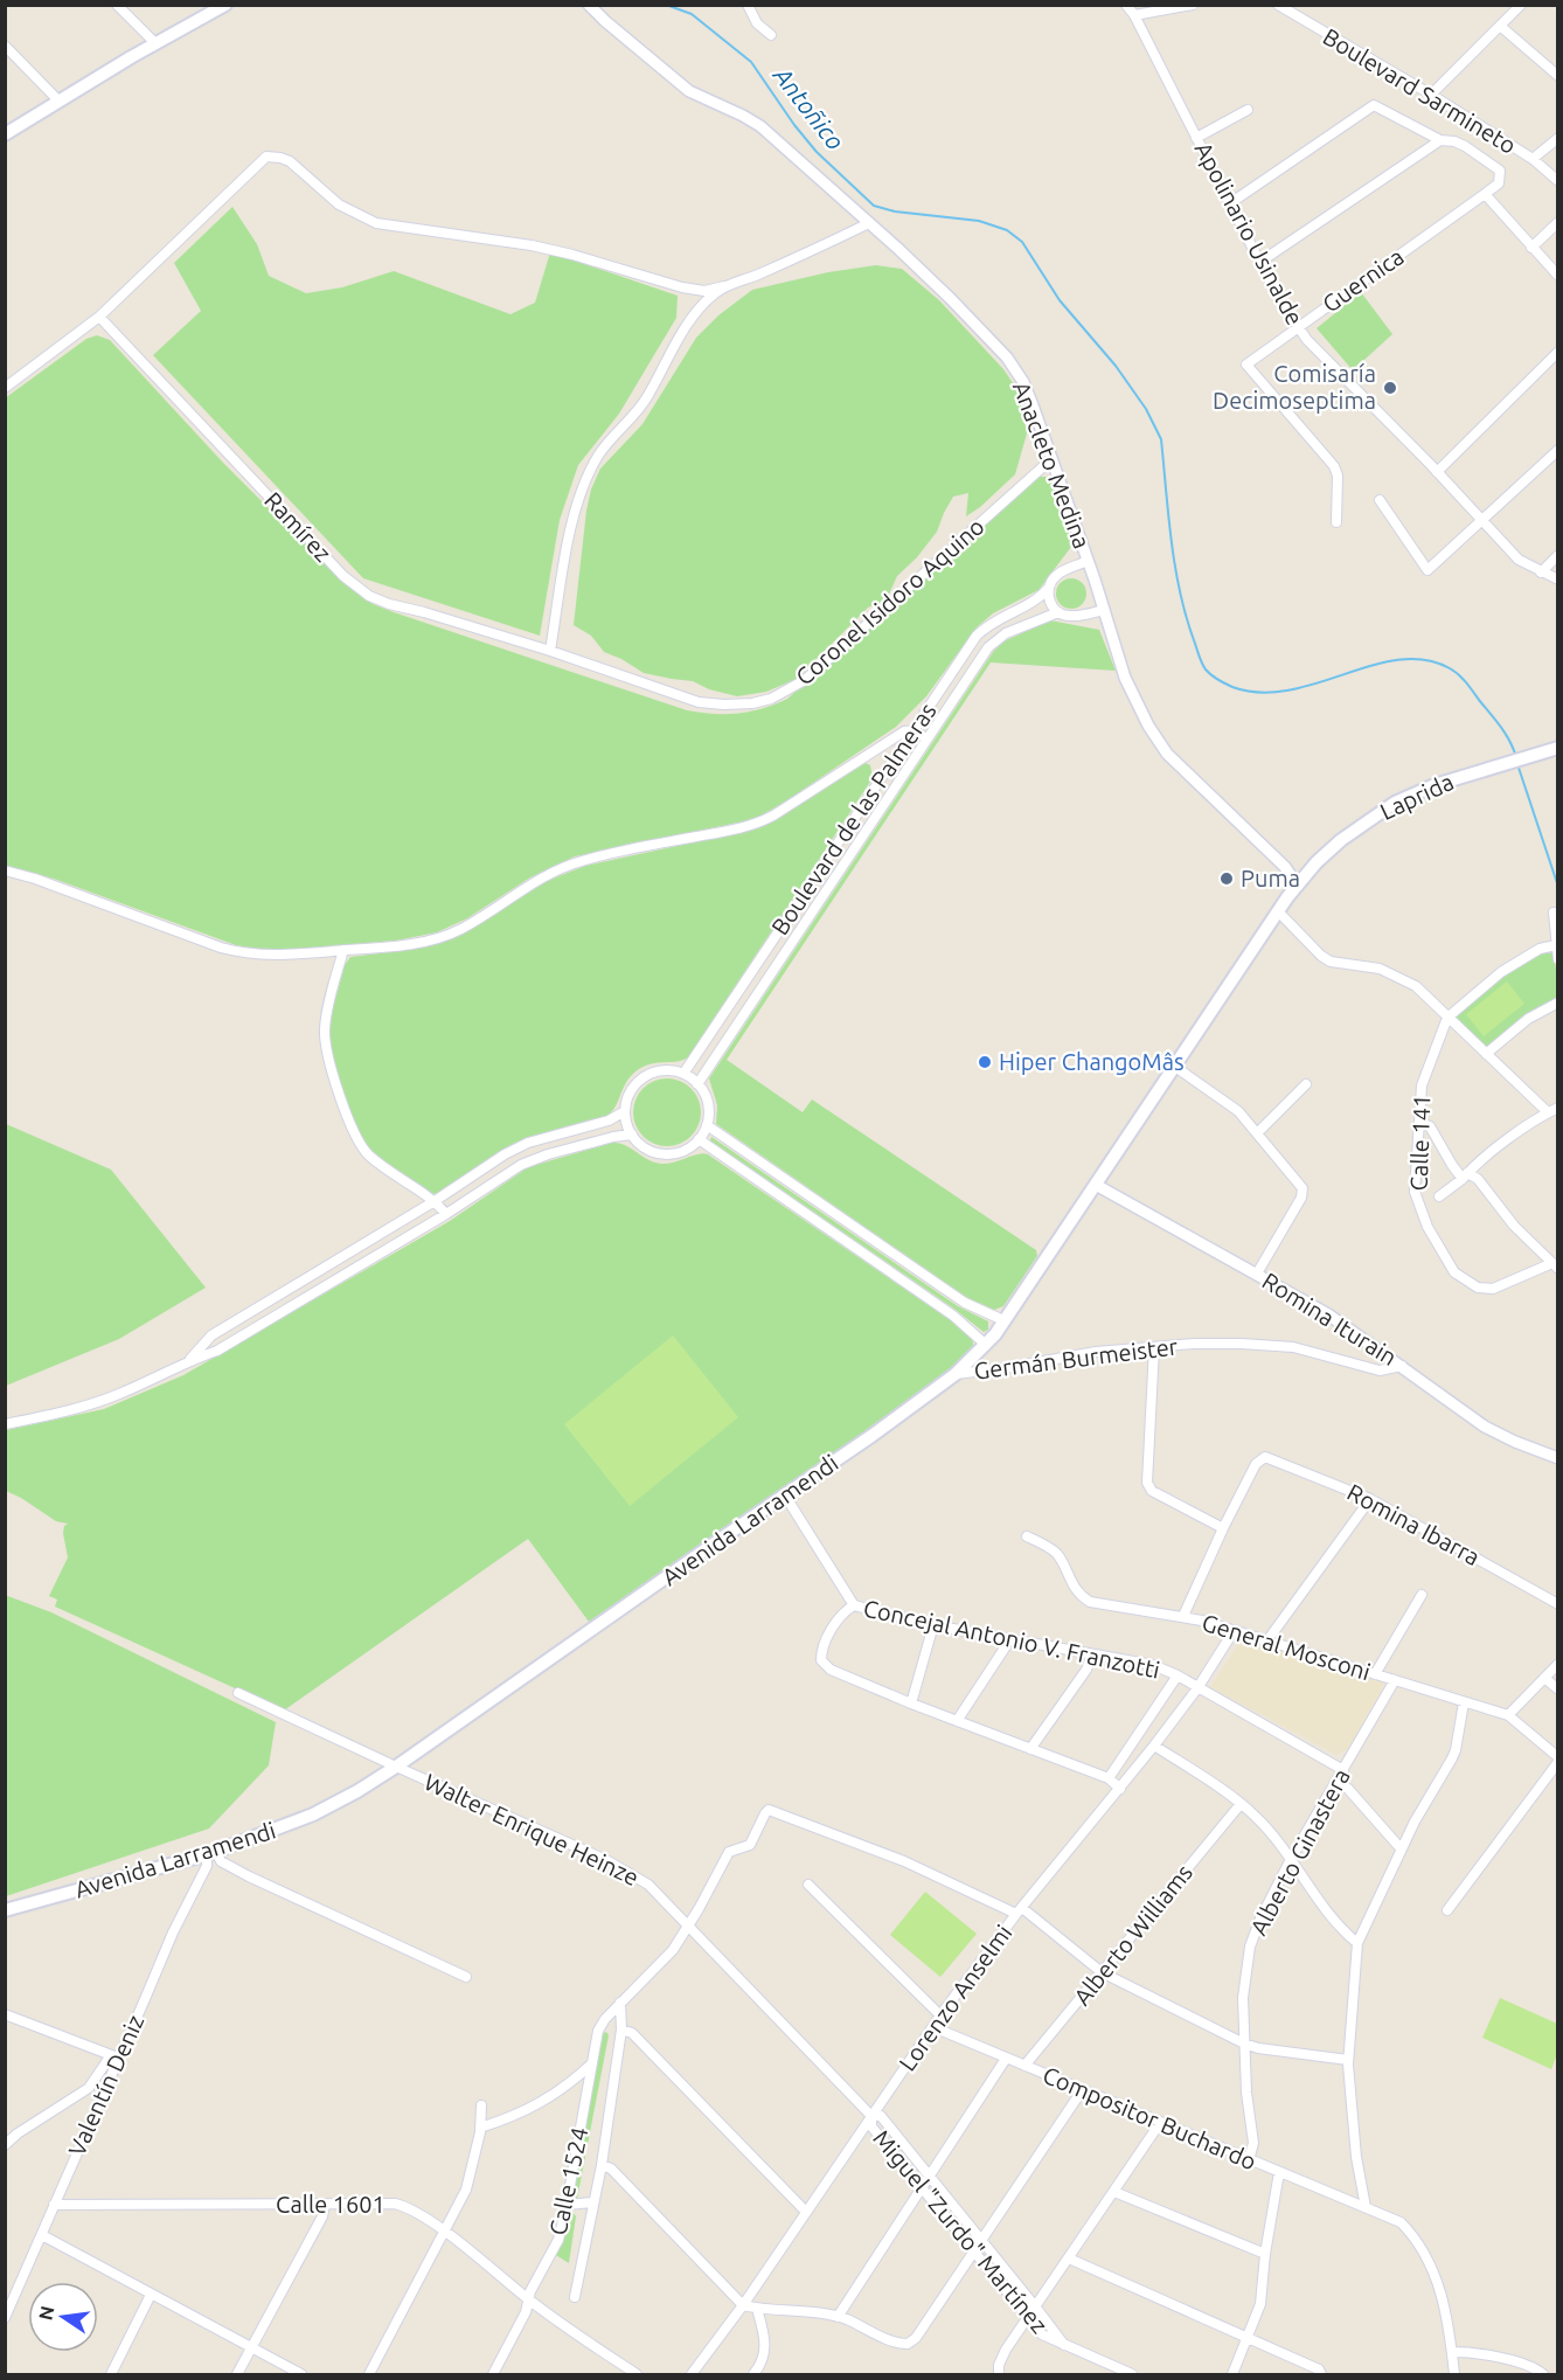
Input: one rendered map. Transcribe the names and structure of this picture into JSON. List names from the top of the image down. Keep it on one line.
{"streets":{"main road":["Laprida","Avenida Larramendi"],"street":["Boulevard Sarmineto","Apolinario Usinalde","Guernica","Anacleto Medina","Ramírez","Coronel Isidoro Aquino","Boulevard de las Palmeras","Calle 141","Romina Iturain","Germán Burmeister","Romina Ibarra","Concejal Antonio V. Franzotti","General Mosconi","Walter Enrique Heinze","Alberto Ginastera","Alberto Williams","Lorenzo Anselmi","Valentín Deniz","Compositor Buchardo","Calle 1524","Calle 1601","Miguel \"Zurdo\" Martínez"]},"crossings":[["Apolinario Usinalde","Guernica"],["Anacleto Medina","Coronel Isidoro Aquino"],["Anacleto Medina","Laprida"],["Anacleto Medina","Boulevard de las Palmeras"],["Anacleto Medina","Avenida Larramendi"],["Ramírez","Coronel Isidoro Aquino"],["Laprida","Avenida Larramendi"],["Romina Iturain","Germán Burmeister"],["Romina Iturain","Avenida Larramendi"],["Germán Burmeister","Avenida Larramendi"],["Avenida Larramendi","Walter Enrique Heinze"],["Avenida Larramendi","Valentín Deniz"],["Concejal Antonio V. Franzotti","Alberto Ginastera"],["Concejal Antonio V. Franzotti","Lorenzo Anselmi"],["General Mosconi","Alberto Ginastera"],["General Mosconi","Lorenzo Anselmi"],["Walter Enrique Heinze","Lorenzo Anselmi"],["Walter Enrique Heinze","Miguel \"Zurdo\" Martínez"],["Alberto Ginastera","Compositor Buchardo"],["Alberto Williams","Compositor Buchardo"],["Lorenzo Anselmi","Compositor Buchardo"],["Lorenzo Anselmi","Miguel \"Zurdo\" Martínez"],["Valentín Deniz","Calle 1601"],["Calle 1524","Calle 1601"]],"water":["Antoñico"],"places":["Comisaría Decimoseptima","Puma","Hiper ChangoMâs"],"north":"left"}
